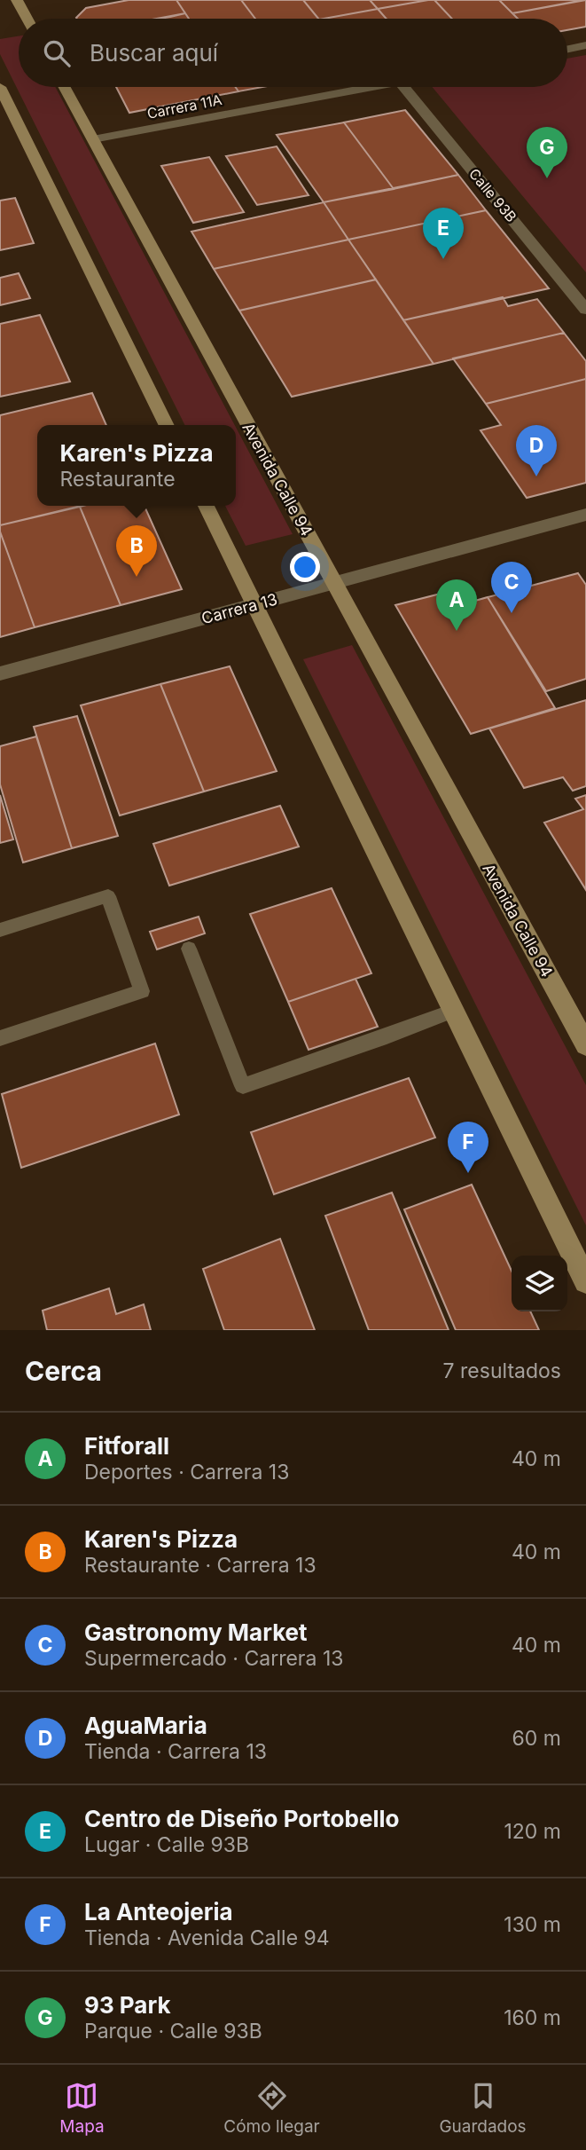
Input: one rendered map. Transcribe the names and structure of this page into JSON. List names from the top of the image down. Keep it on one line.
{"streets":{"main road":["Avenida Calle 94"],"street":["Carrera 11A","Calle 93B","Carrera 13"]},"crossings":[["Carrera 11A","Avenida Calle 94"],["Avenida Calle 94","Carrera 13"]],"page":{"search":"Buscar aquí","pins":["G","E","D","B","C","A","F"],"popup":["Karen's Pizza","Restaurante"],"heading":["Cerca","7 resultados"],"list":[{"mark":"A","name":"Fitforall","note":"Deportes · Carrera 13","value":"40 m"},{"mark":"B","name":"Karen's Pizza","note":"Restaurante · Carrera 13","value":"40 m"},{"mark":"C","name":"Gastronomy Market","note":"Supermercado · Carrera 13","value":"40 m"},{"mark":"D","name":"AguaMaria","note":"Tienda · Carrera 13","value":"60 m"},{"mark":"E","name":"Centro de Diseño Portobello","note":"Lugar · Calle 93B","value":"120 m"},{"mark":"F","name":"La Anteojeria","note":"Tienda · Avenida Calle 94","value":"130 m"},{"mark":"G","name":"93 Park","note":"Parque · Calle 93B","value":"160 m"}],"nav":["Mapa","Cómo llegar","Guardados"]}}
